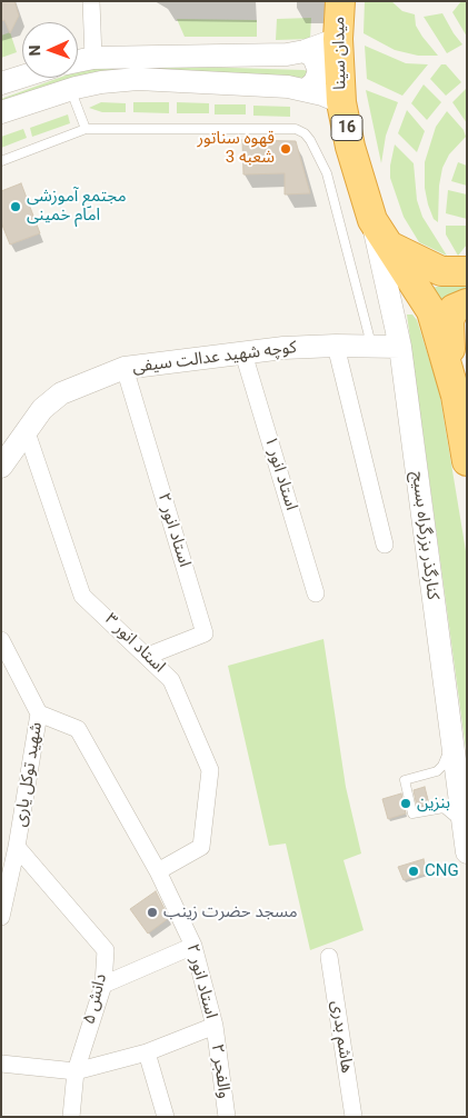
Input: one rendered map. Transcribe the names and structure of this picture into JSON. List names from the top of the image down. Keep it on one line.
{"streets":{"highway":["میدان سینا","16"],"street":["کوچه شهید عدالت سیفی","استاد انور ۱","استاد انور ۲","کنارگذر بزرگراه بسیج","استاد انور ۳","شهید توکل یاری","دانش ۵","هاشم بدری","والفجر ۲"]},"crossings":[["میدان سینا","16"],["میدان سینا","کنارگذر بزرگراه بسیج"],["کوچه شهید عدالت سیفی","استاد انور ۱"],["کوچه شهید عدالت سیفی","استاد انور ۲"],["کوچه شهید عدالت سیفی","کنارگذر بزرگراه بسیج"],["کوچه شهید عدالت سیفی","استاد انور ۳"],["استاد انور ۲","استاد انور ۳"],["استاد انور ۲","شهید توکل یاری"],["استاد انور ۲","دانش ۵"],["استاد انور ۲","والفجر ۲"],["شهید توکل یاری","دانش ۵"]],"places":["قهوه سناتور شعبه 3","مجتمع آموزشی امام خمینی","بنزین","CNG","مسجد حضرت زینب"],"north":"left"}
